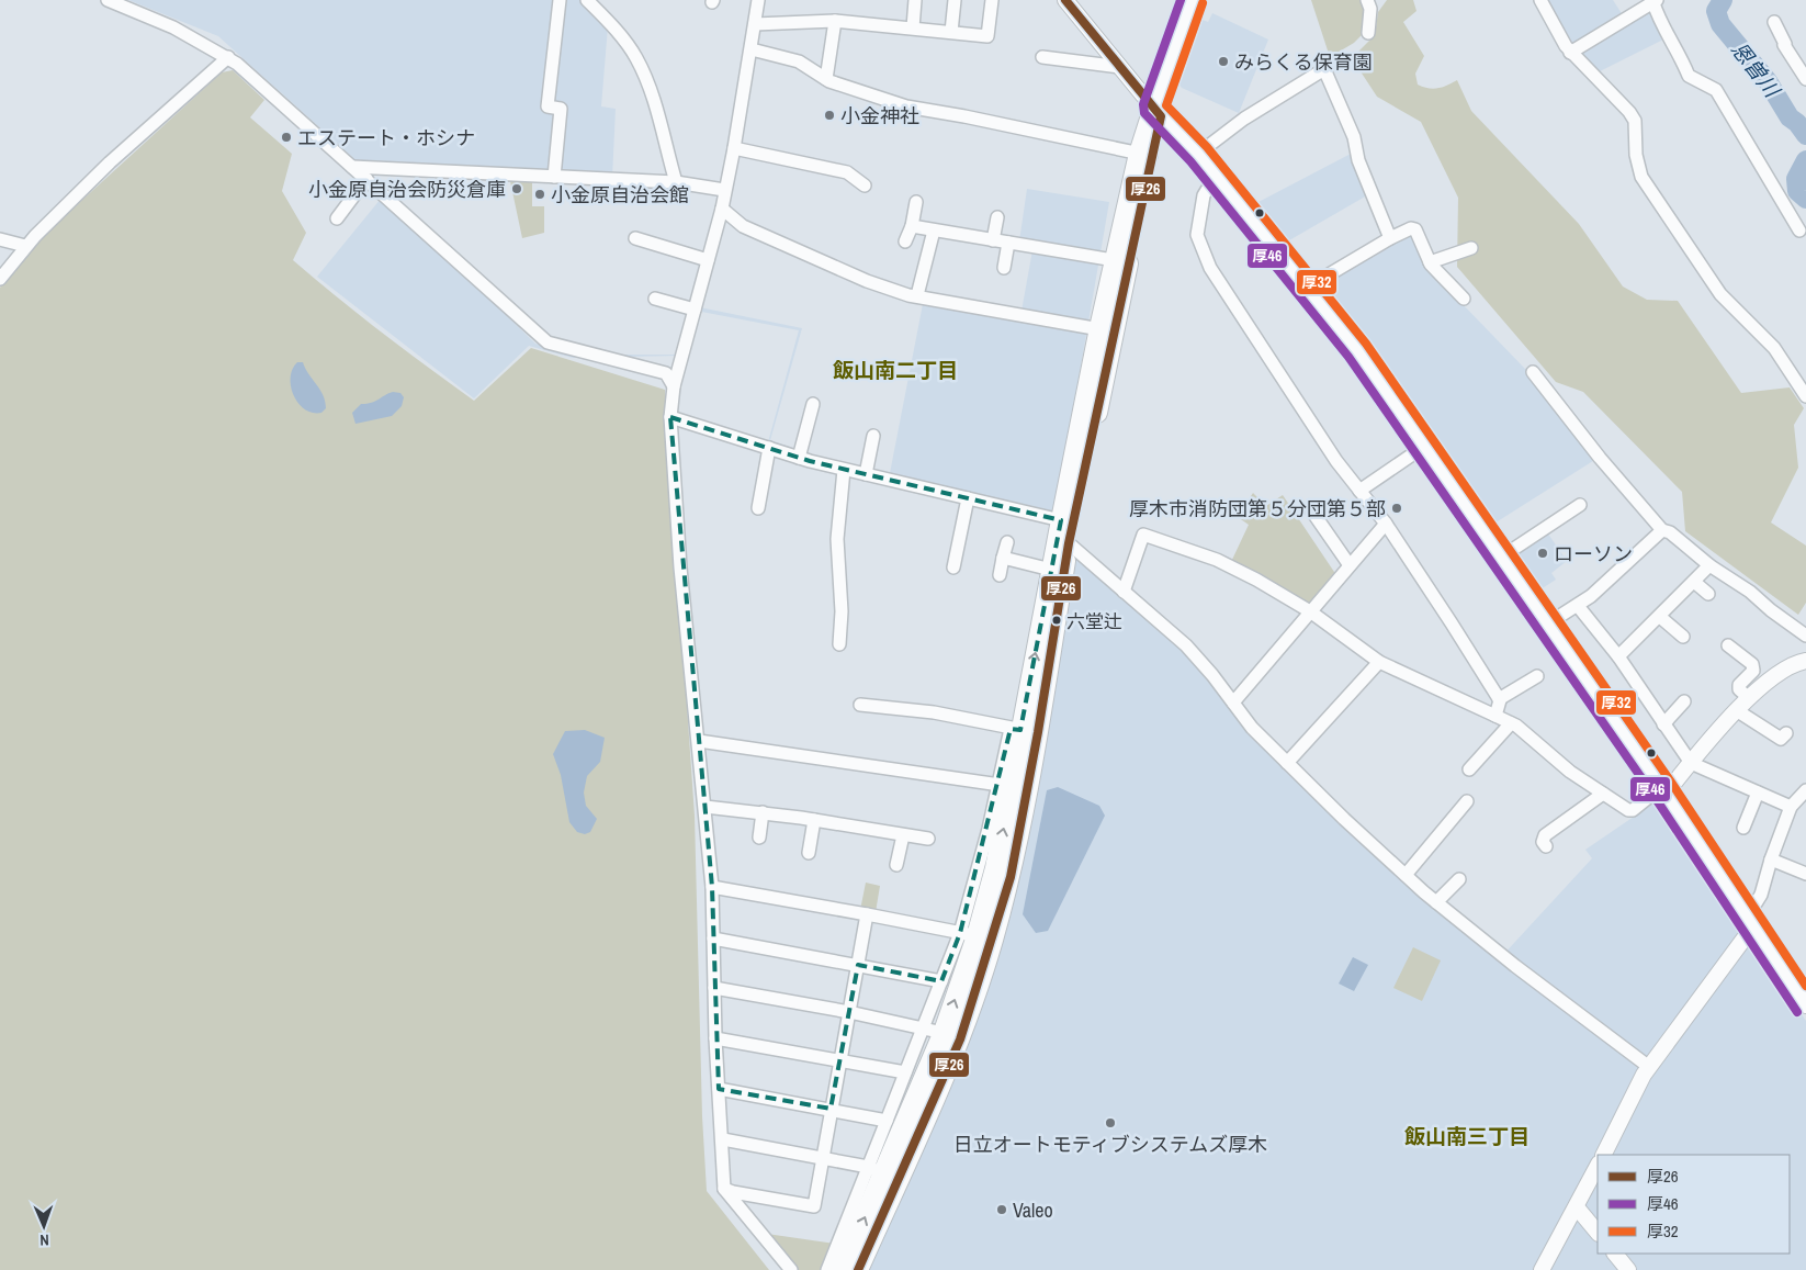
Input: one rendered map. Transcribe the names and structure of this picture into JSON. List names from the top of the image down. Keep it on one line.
{"districts":["飯山南二丁目","飯山南三丁目"],"water":["恩曽川"],"places":["みらくる保育園","小金神社","エステート・ホシナ","小金原自治会防災倉庫","小金原自治会館","厚木市消防団第５分団第５部","ローソン","六堂辻","日立オートモティブシステムズ厚木","Valeo"],"lines":["transit line 厚26","transit line 厚46","transit line 厚32"],"legend":["厚26","厚46","厚32"],"north":"bottom"}
